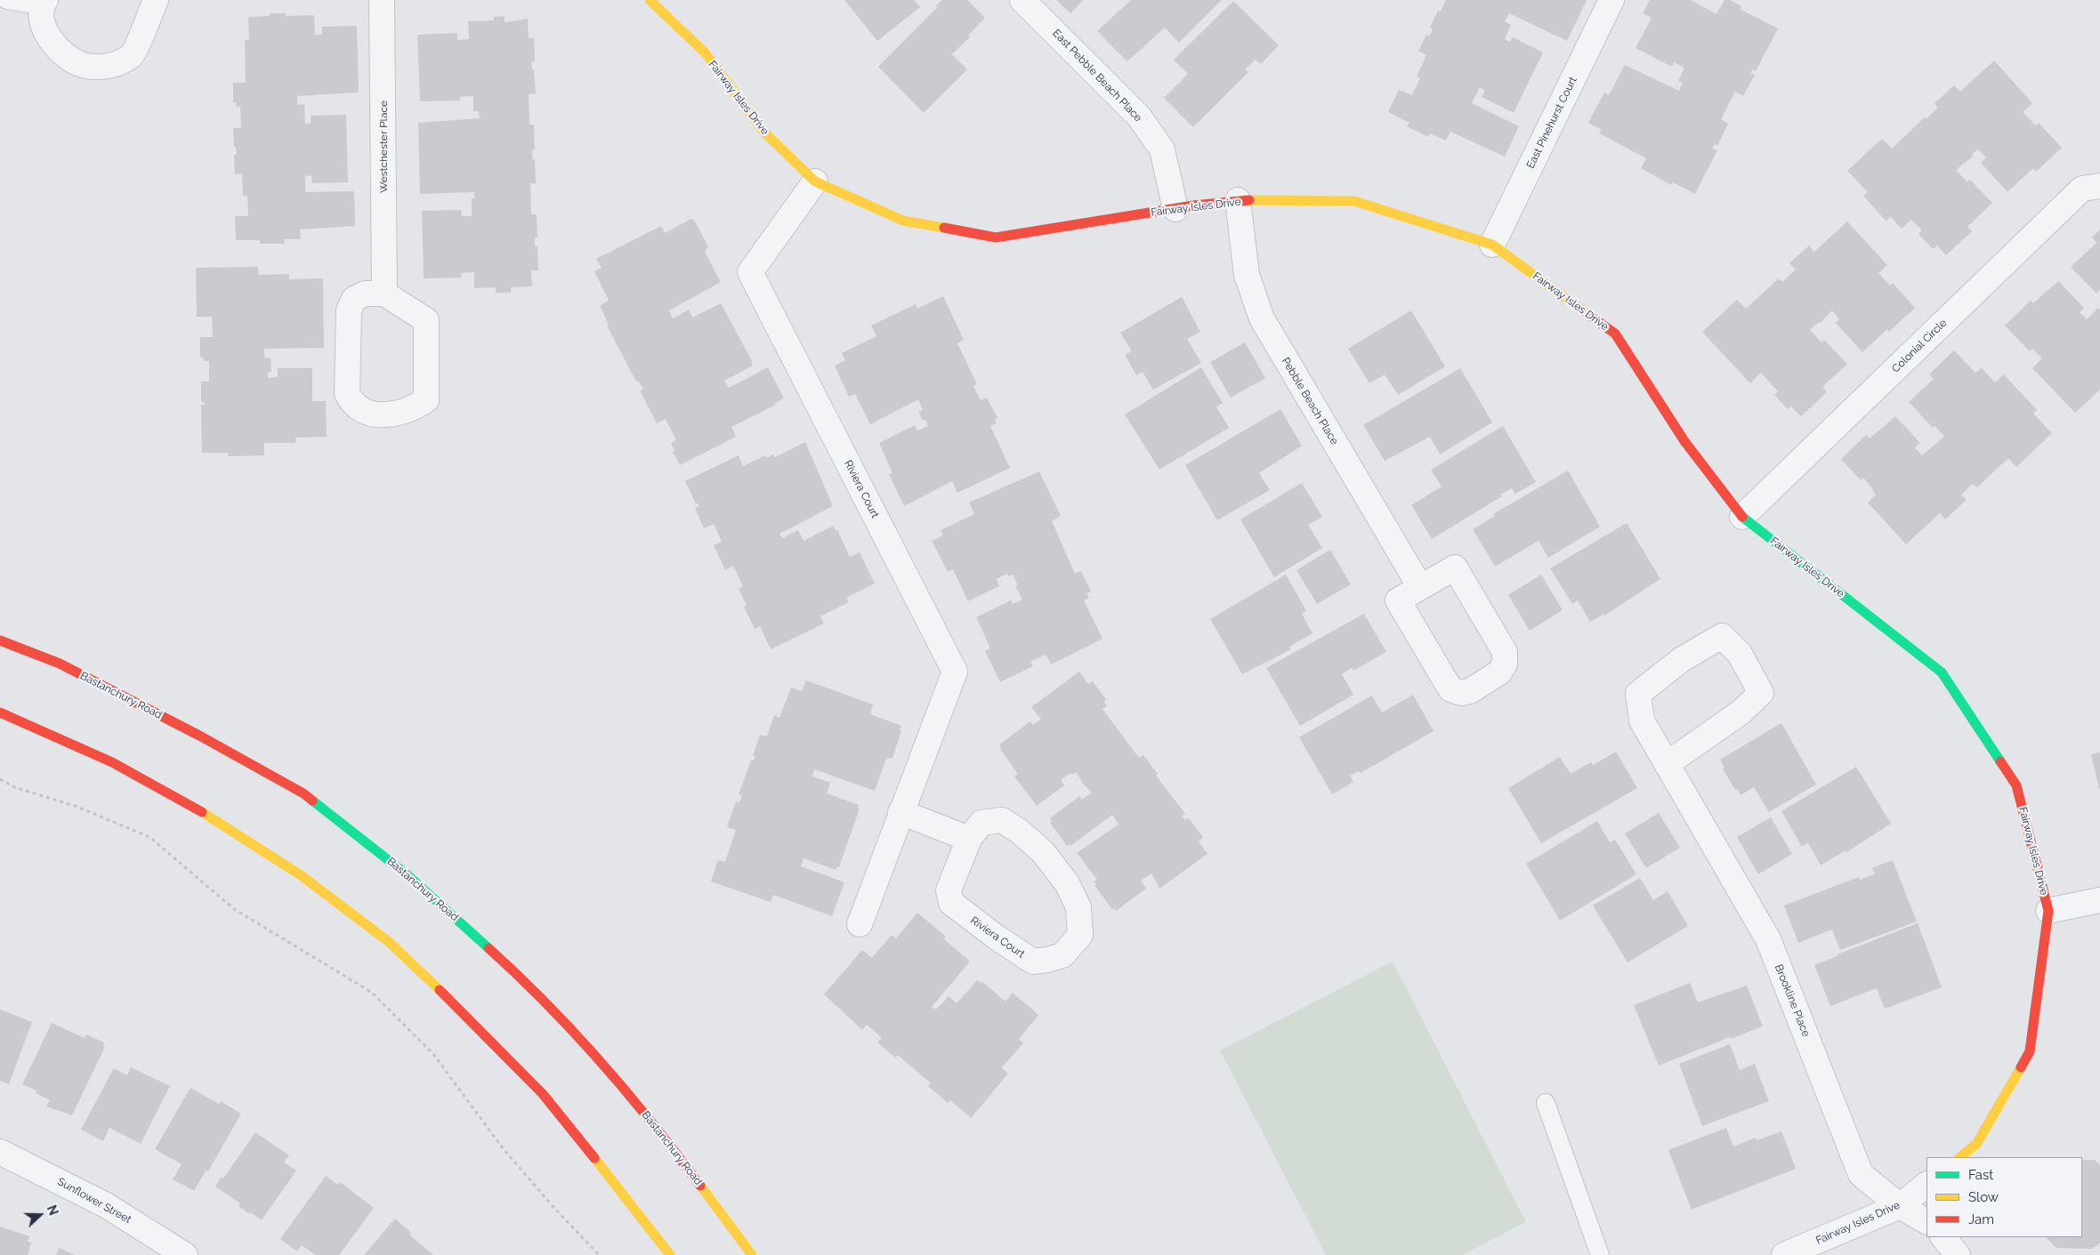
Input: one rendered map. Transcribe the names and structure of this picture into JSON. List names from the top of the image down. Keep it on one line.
{"streets":{"street":["East Pebble Beach Place","Fairway Isles Drive","East Pinehurst Court","Westchester Place","Colonial Circle","Pebble Beach Place","Riviera Court","Bastanchury Road","Brookline Place","Sunflower Street"]},"crossings":[["East Pebble Beach Place","Fairway Isles Drive"],["Fairway Isles Drive","East Pinehurst Court"],["Fairway Isles Drive","Colonial Circle"],["Fairway Isles Drive","Pebble Beach Place"],["Fairway Isles Drive","Riviera Court"],["Fairway Isles Drive","Brookline Place"]],"legend":["Fast","Slow","Jam"],"north":"right"}
